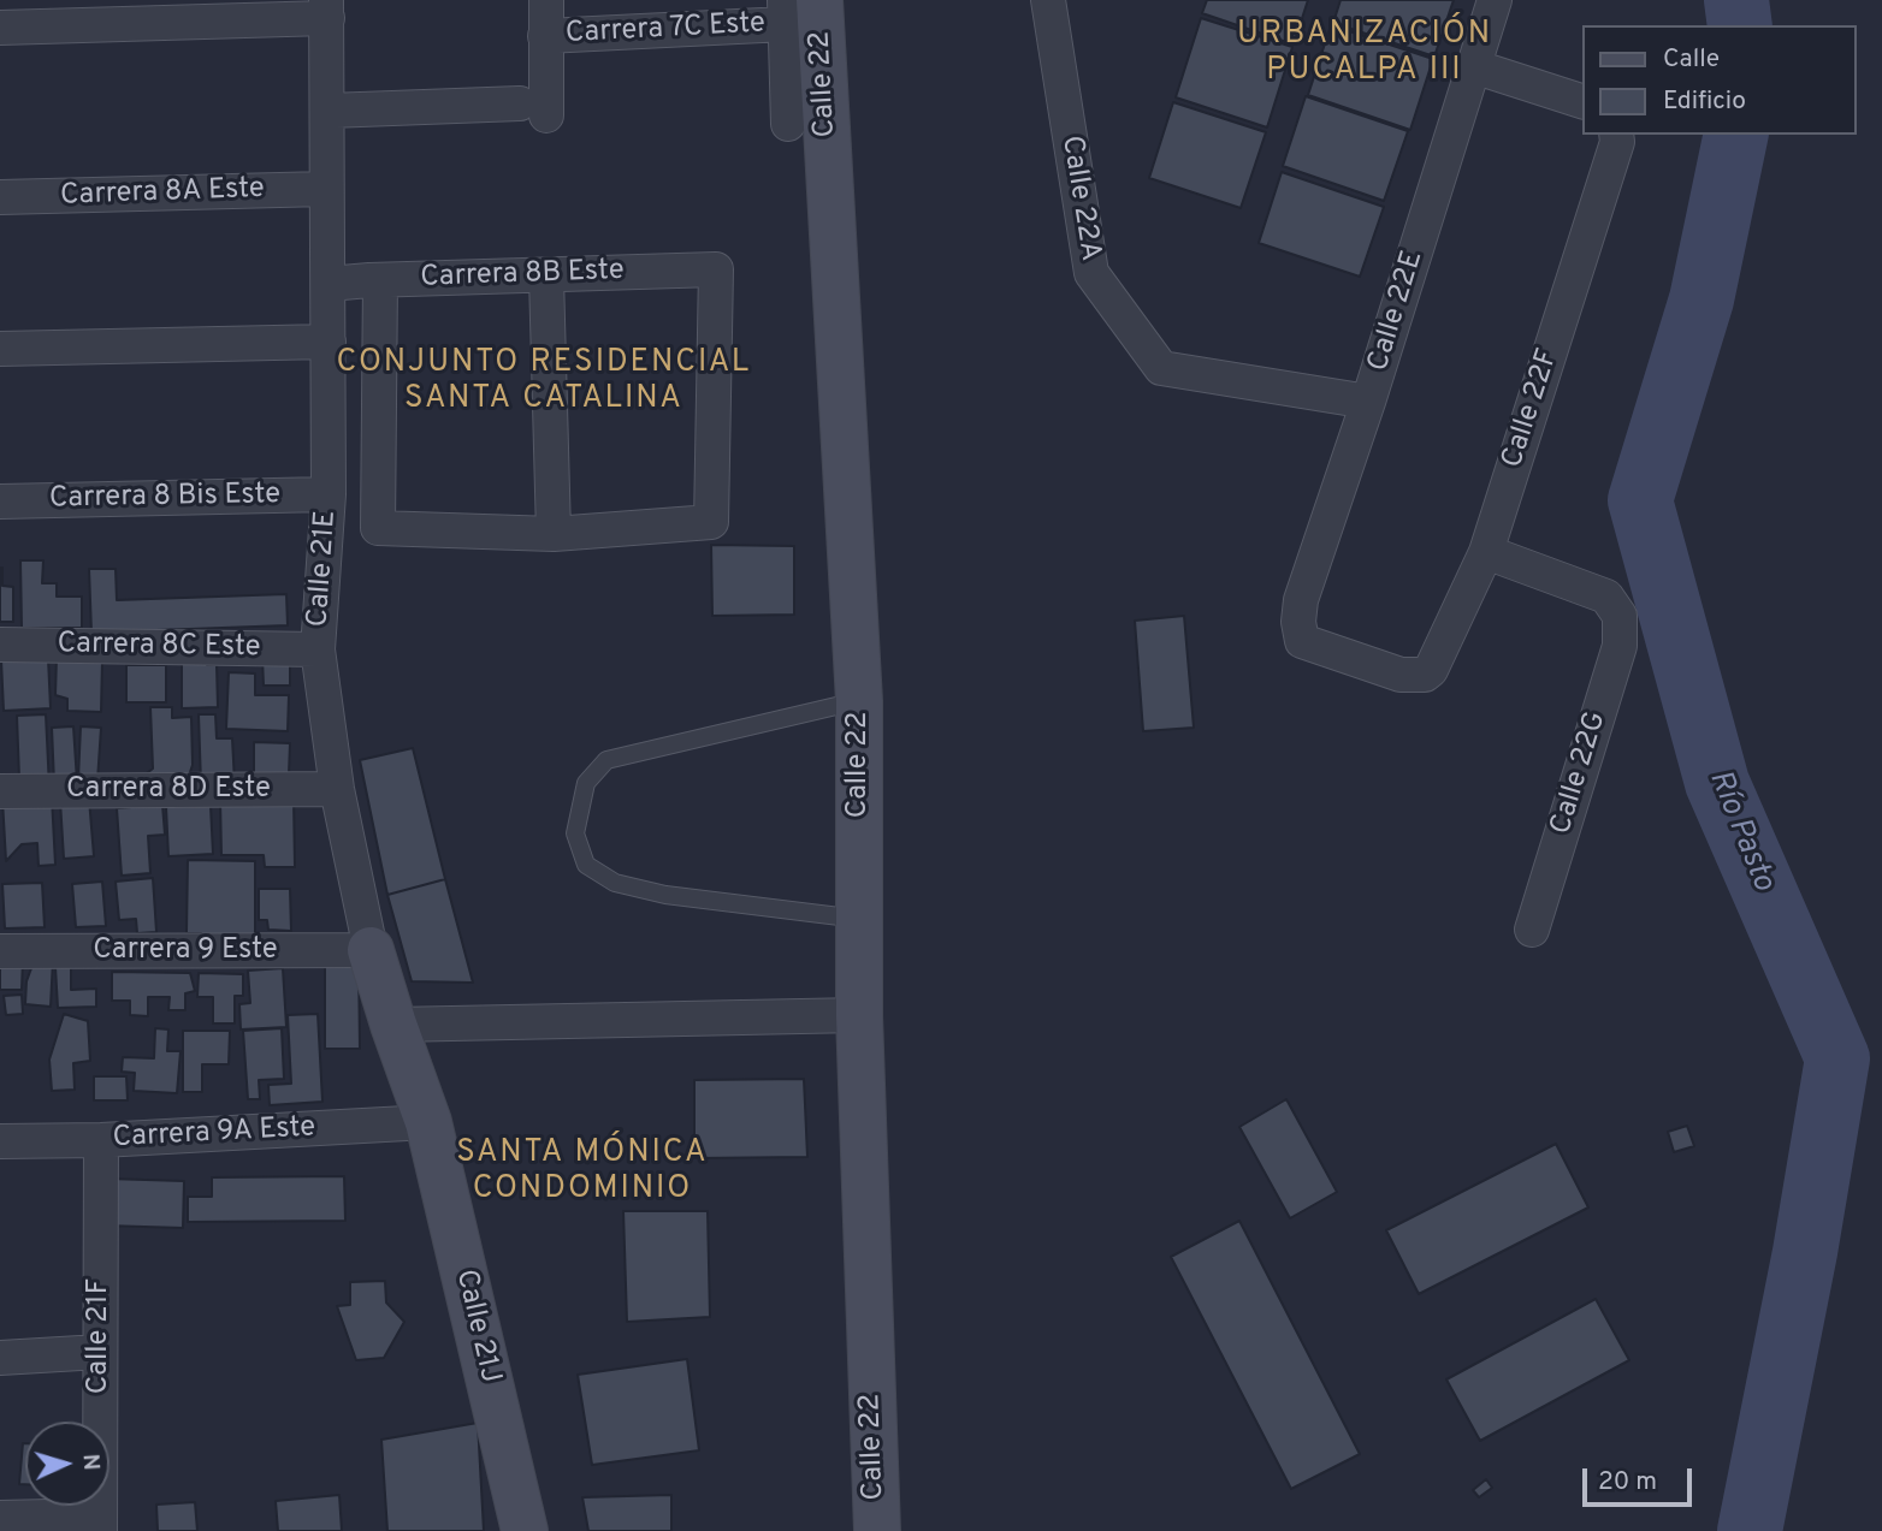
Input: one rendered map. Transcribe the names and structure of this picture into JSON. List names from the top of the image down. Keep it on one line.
{"streets":{"main road":["Calle 22","Calle 21E","Calle 21J"],"street":["Carrera 7C Este","Carrera 8A Este","Calle 22A","Carrera 8B Este","Calle 22E","Calle 22F","Carrera 8 Bis Este","Carrera 8C Este","Calle 22G","Carrera 8D Este","Carrera 9 Este","Carrera 9A Este","Calle 21F"]},"crossings":[["Carrera 7C Este","Calle 22"],["Carrera 8A Este","Calle 21E"],["Calle 22A","Calle 22E"],["Carrera 8B Este","Calle 21E"],["Calle 22E","Calle 22F"],["Calle 22F","Calle 22G"],["Carrera 8 Bis Este","Calle 21E"],["Calle 21E","Carrera 8C Este"],["Calle 21E","Carrera 8D Este"],["Calle 21E","Carrera 9 Este"],["Calle 21E","Carrera 9A Este"],["Calle 21E","Calle 21J"],["Carrera 9A Este","Calle 21J"],["Carrera 9A Este","Calle 21F"]],"districts":["URBANIZACIÓN PUCALPA III","CONJUNTO RESIDENCIAL SANTA CATALINA","SANTA MÓNICA CONDOMINIO"],"water":["Río Pasto"],"legend":["Calle","Edificio"],"scale_bar":"20 m","north":"right"}
